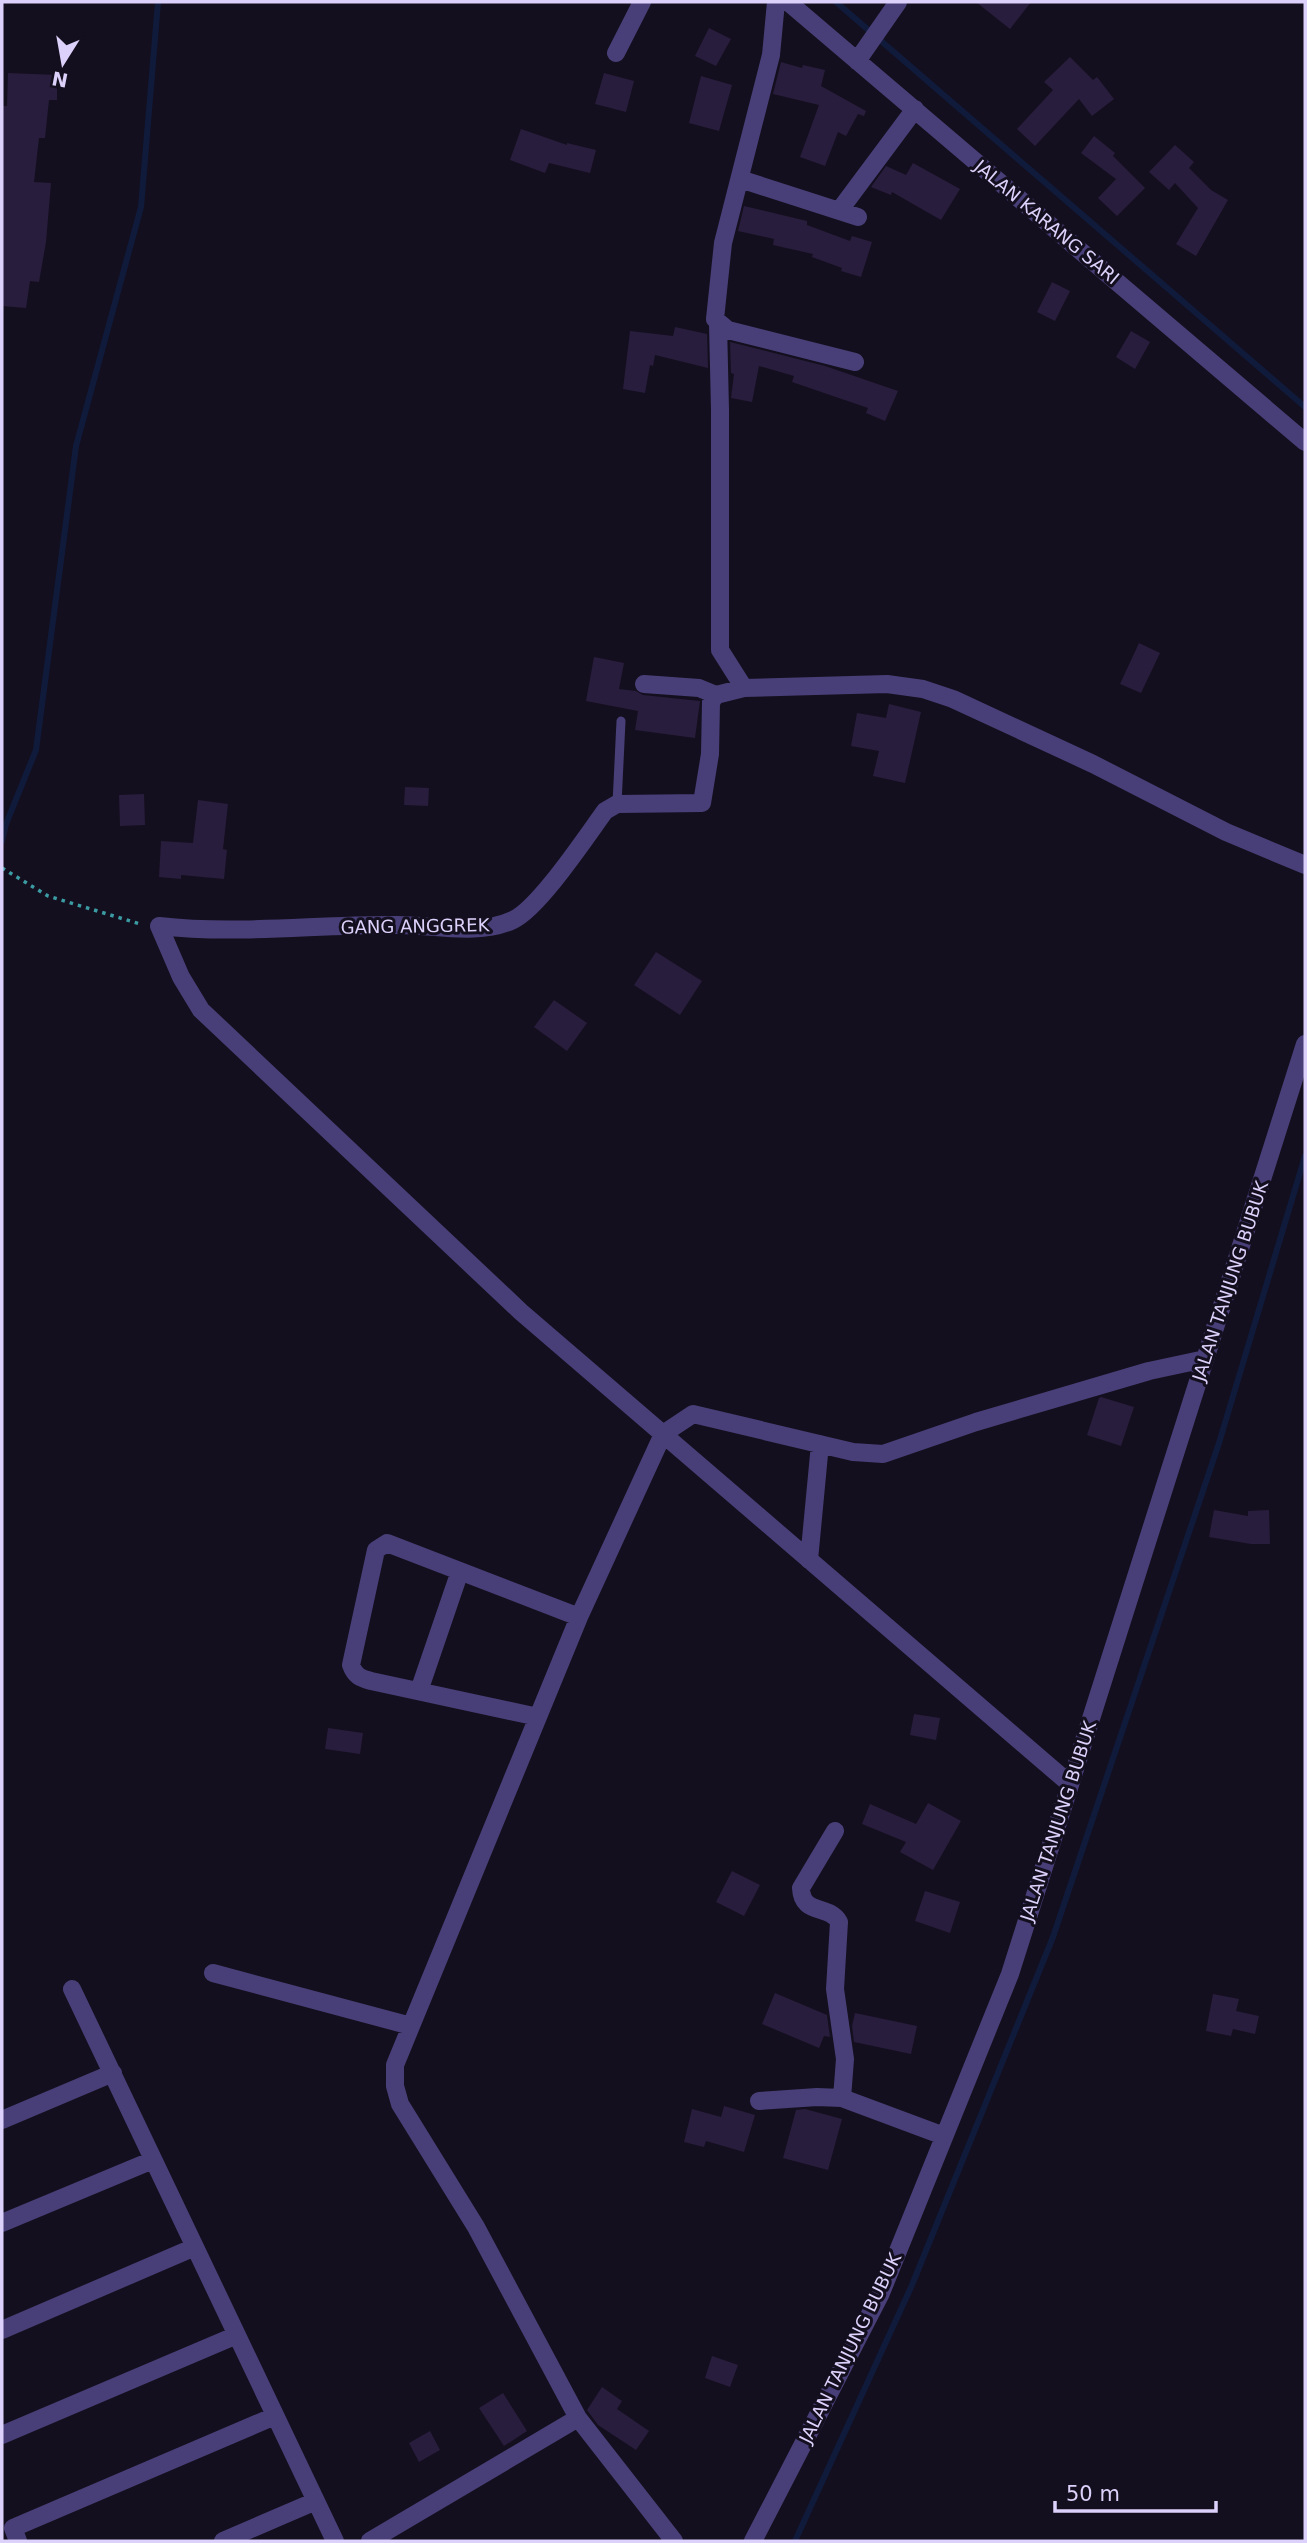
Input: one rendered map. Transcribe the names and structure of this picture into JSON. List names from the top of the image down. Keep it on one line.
{"streets":{"street":["JALAN KARANG SARI","GANG ANGGREK","JALAN TANJUNG BUBUK"]},"scale_bar":"50 m","north":"bottom"}
